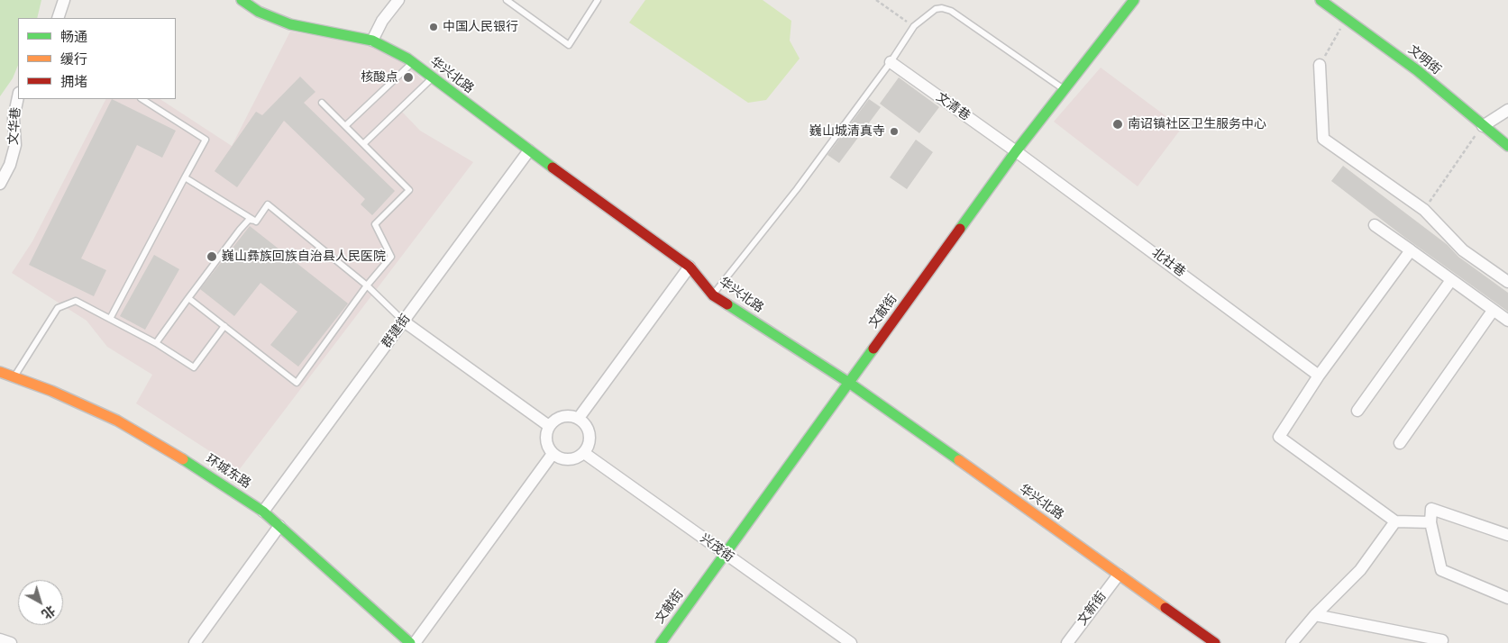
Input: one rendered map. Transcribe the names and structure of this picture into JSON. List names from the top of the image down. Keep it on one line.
{"streets":{"main road":["文明街","华兴北路","文献街","环城东路"],"street":["文清巷","文华巷","北社巷","群建街","兴茂街","文新街"]},"crossings":[["华兴北路","文献街"],["华兴北路","群建街"],["华兴北路","文新街"],["文清巷","北社巷"],["文清巷","文献街"],["北社巷","文献街"],["文献街","兴茂街"],["群建街","环城东路"]],"places":["中国人民银行","核酸点","南诏镇社区卫生服务中心","巍山城清真寺","巍山彝族回族自治县人民医院"],"legend":["畅通","缓行","拥堵"],"north":"bottom right"}
